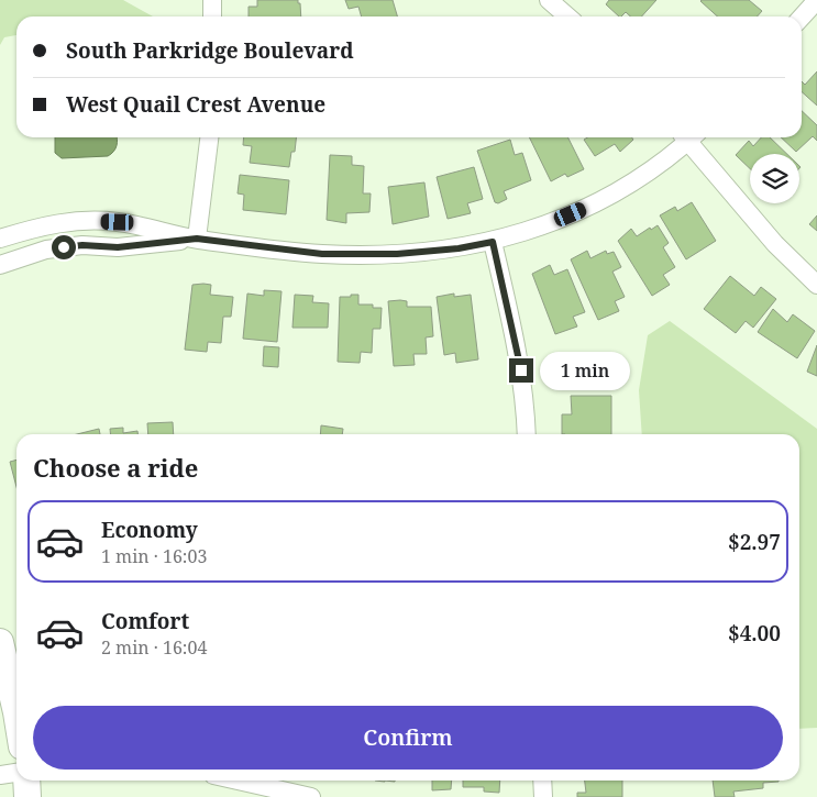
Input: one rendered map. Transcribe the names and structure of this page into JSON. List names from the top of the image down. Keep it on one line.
{"page":{"banner":["South Parkridge Boulevard","West Quail Crest Avenue"],"bubble":"1 min","heading":"Choose a ride","list":[{"name":"Economy","note":"1 min · 16:03","value":"$2.97"},{"name":"Comfort","note":"2 min · 16:04","value":"$4.00"}],"buttons":"Confirm"}}
